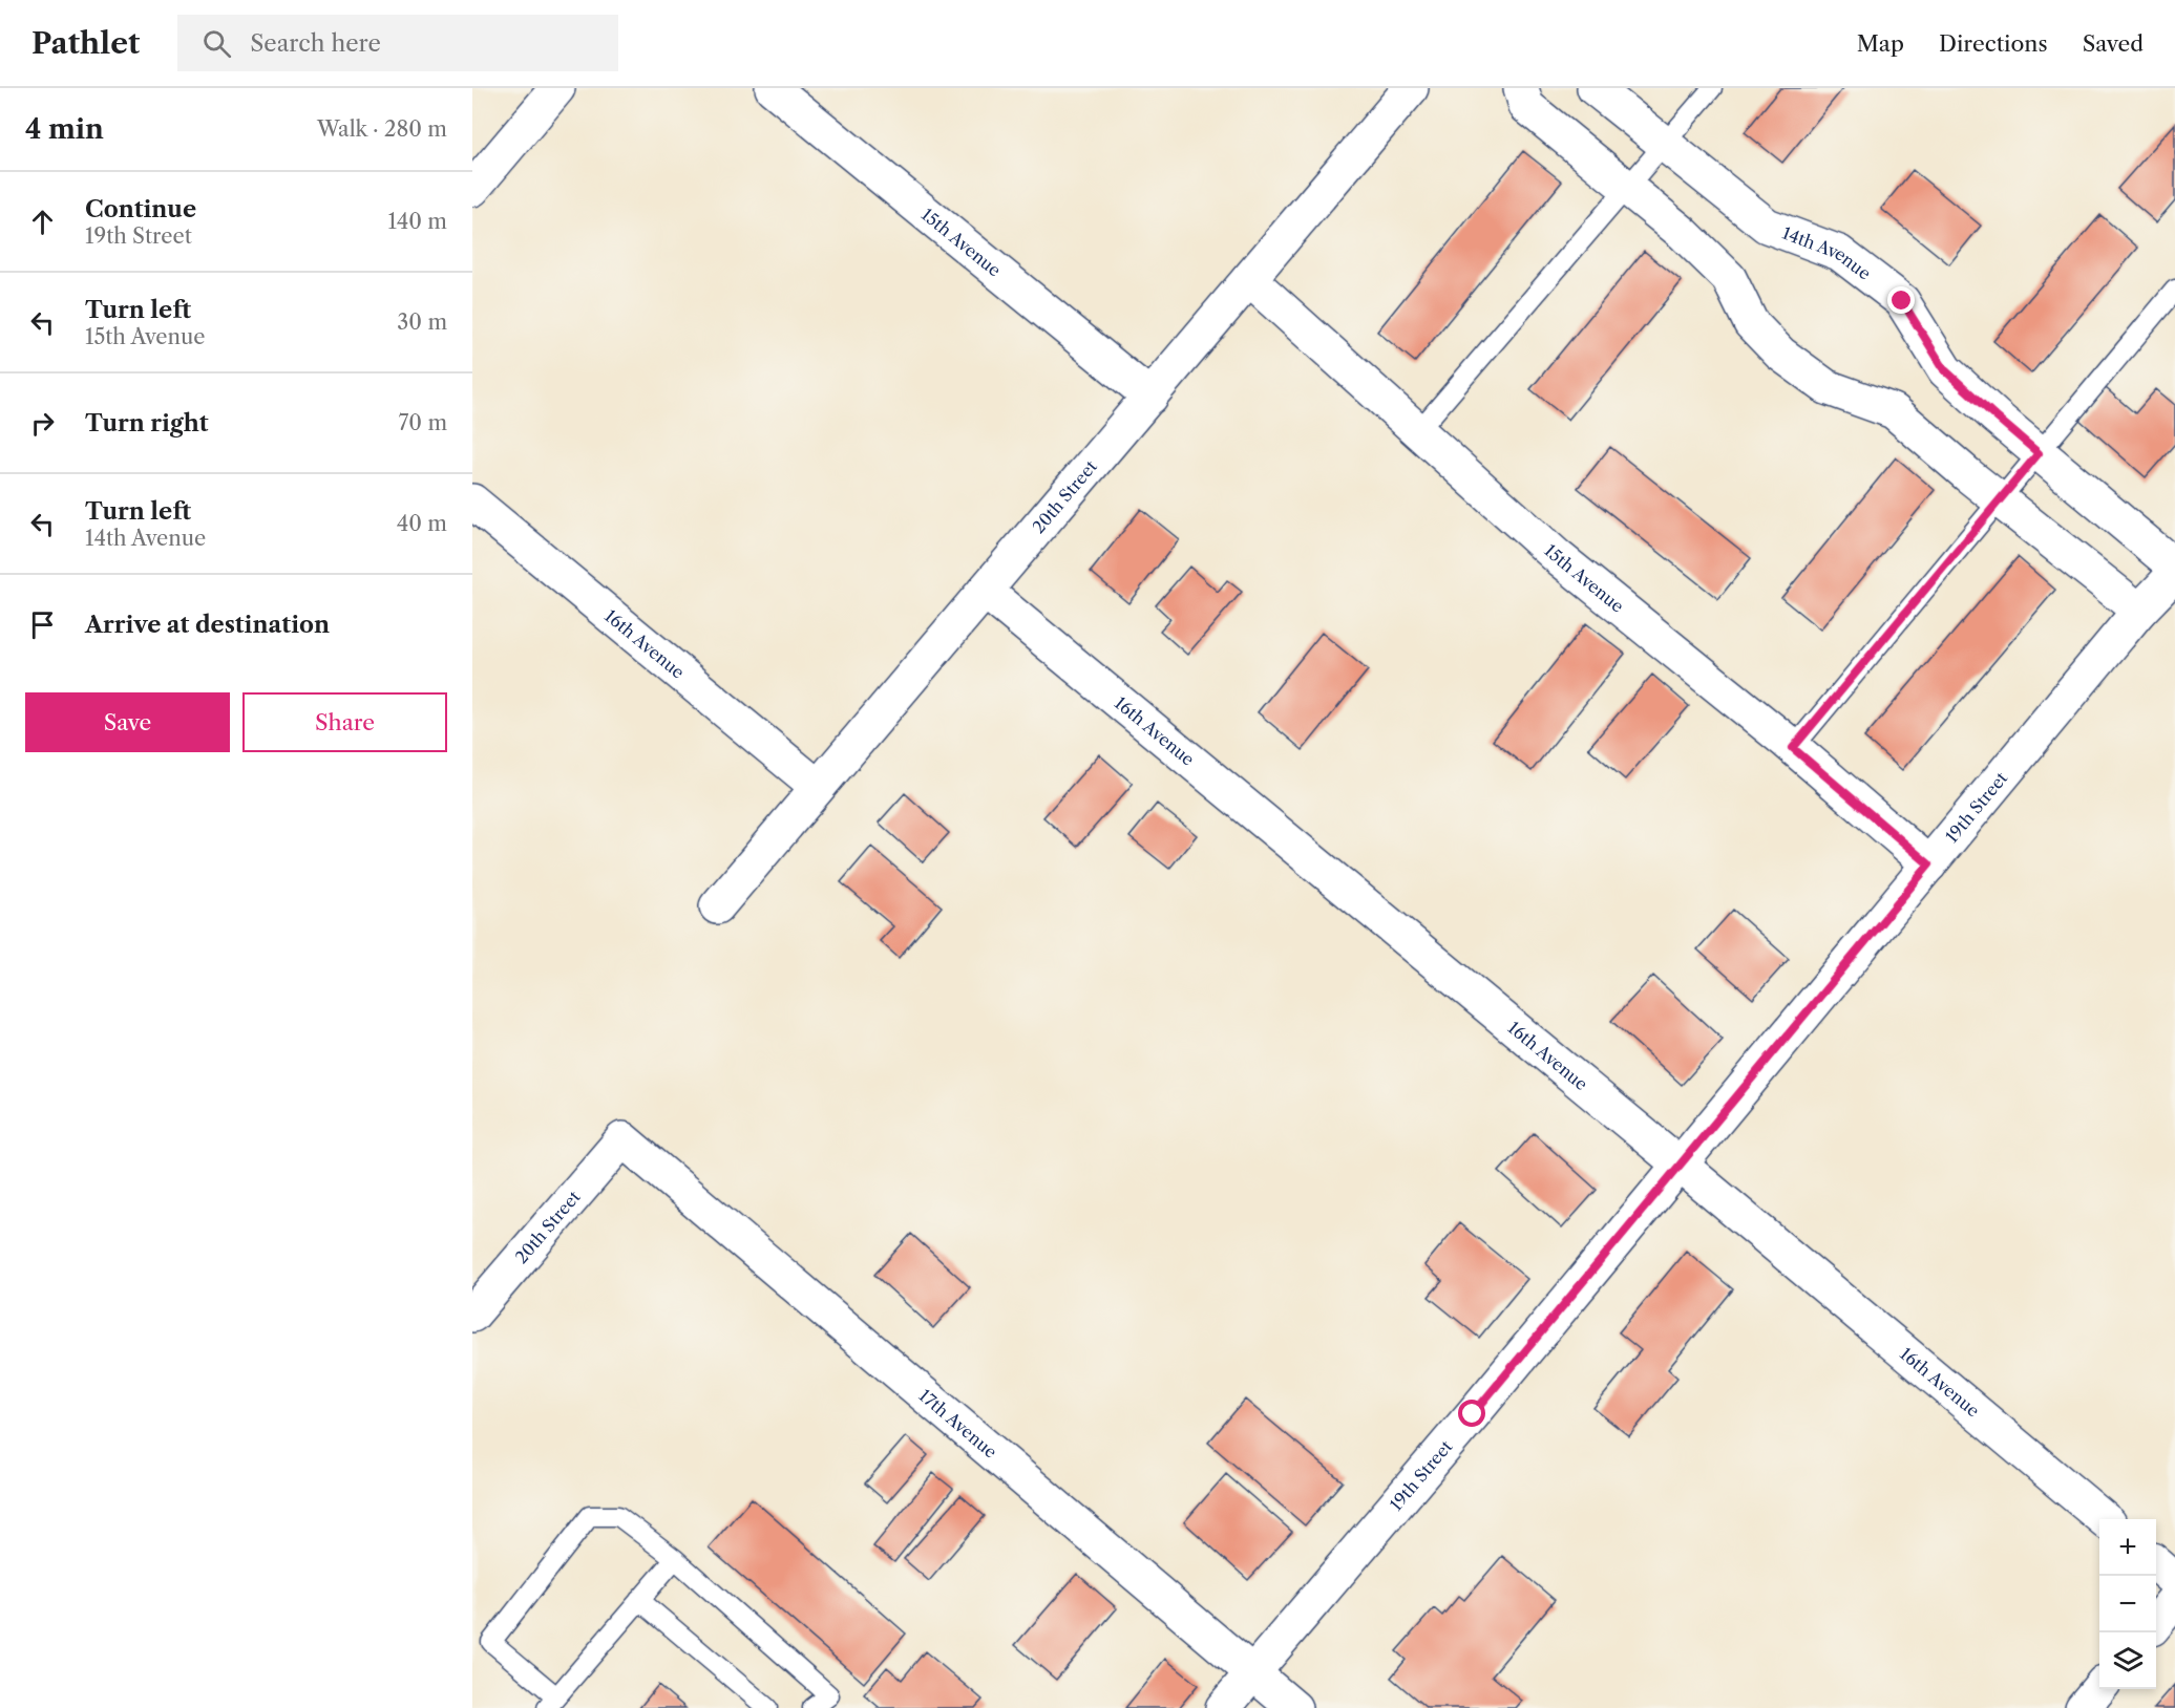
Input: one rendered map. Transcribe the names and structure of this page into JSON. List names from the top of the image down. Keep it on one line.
{"streets":{"street":["15th Avenue","14th Avenue","20th Street","16th Avenue","19th Street","17th Avenue"]},"crossings":[["15th Avenue","20th Street"],["15th Avenue","19th Street"],["20th Street","16th Avenue"],["20th Street","17th Avenue"],["16th Avenue","19th Street"],["19th Street","17th Avenue"]],"page":{"header":"Pathlet","search":"Search here","nav":["Map","Directions","Saved"],"heading":["4 min","Walk · 280 m"],"list":[["Continue","19th Street","140 m"],["Turn left","15th Avenue","30 m"],["Turn right","70 m"],["Turn left","14th Avenue","40 m"],"Arrive at destination"],"buttons":["Save","Share"],"map_buttons":["+","−"]}}
